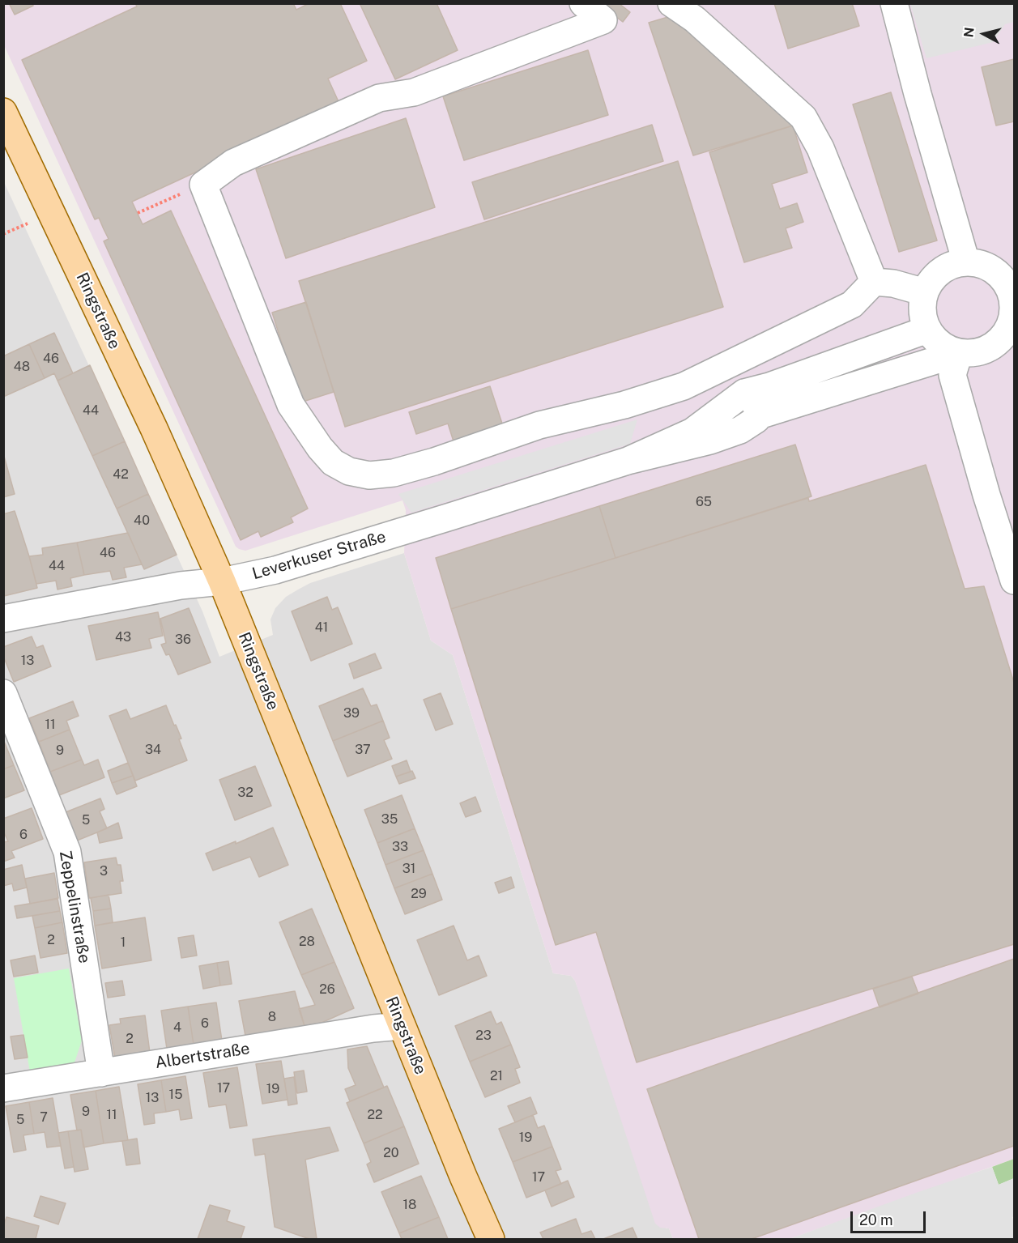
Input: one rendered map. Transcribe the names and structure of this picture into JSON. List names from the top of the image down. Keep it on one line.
{"streets":{"main road":["Ringstraße"],"street":["Leverkuser Straße","Zeppelinstraße","Albertstraße"]},"crossings":[["Ringstraße","Leverkuser Straße"],["Ringstraße","Albertstraße"],["Zeppelinstraße","Albertstraße"]],"house_numbers":["46","48","44","42","65","40","46","44","41","43","36","13","39","11","34","37","9","32","35","5","6","33","31","3","29","2","28","1","26","8","6","4","23","2","21","17","19","15","13","9","11","22","7","5","19","20","17","18"],"scale_bar":"20 m","north":"left"}
